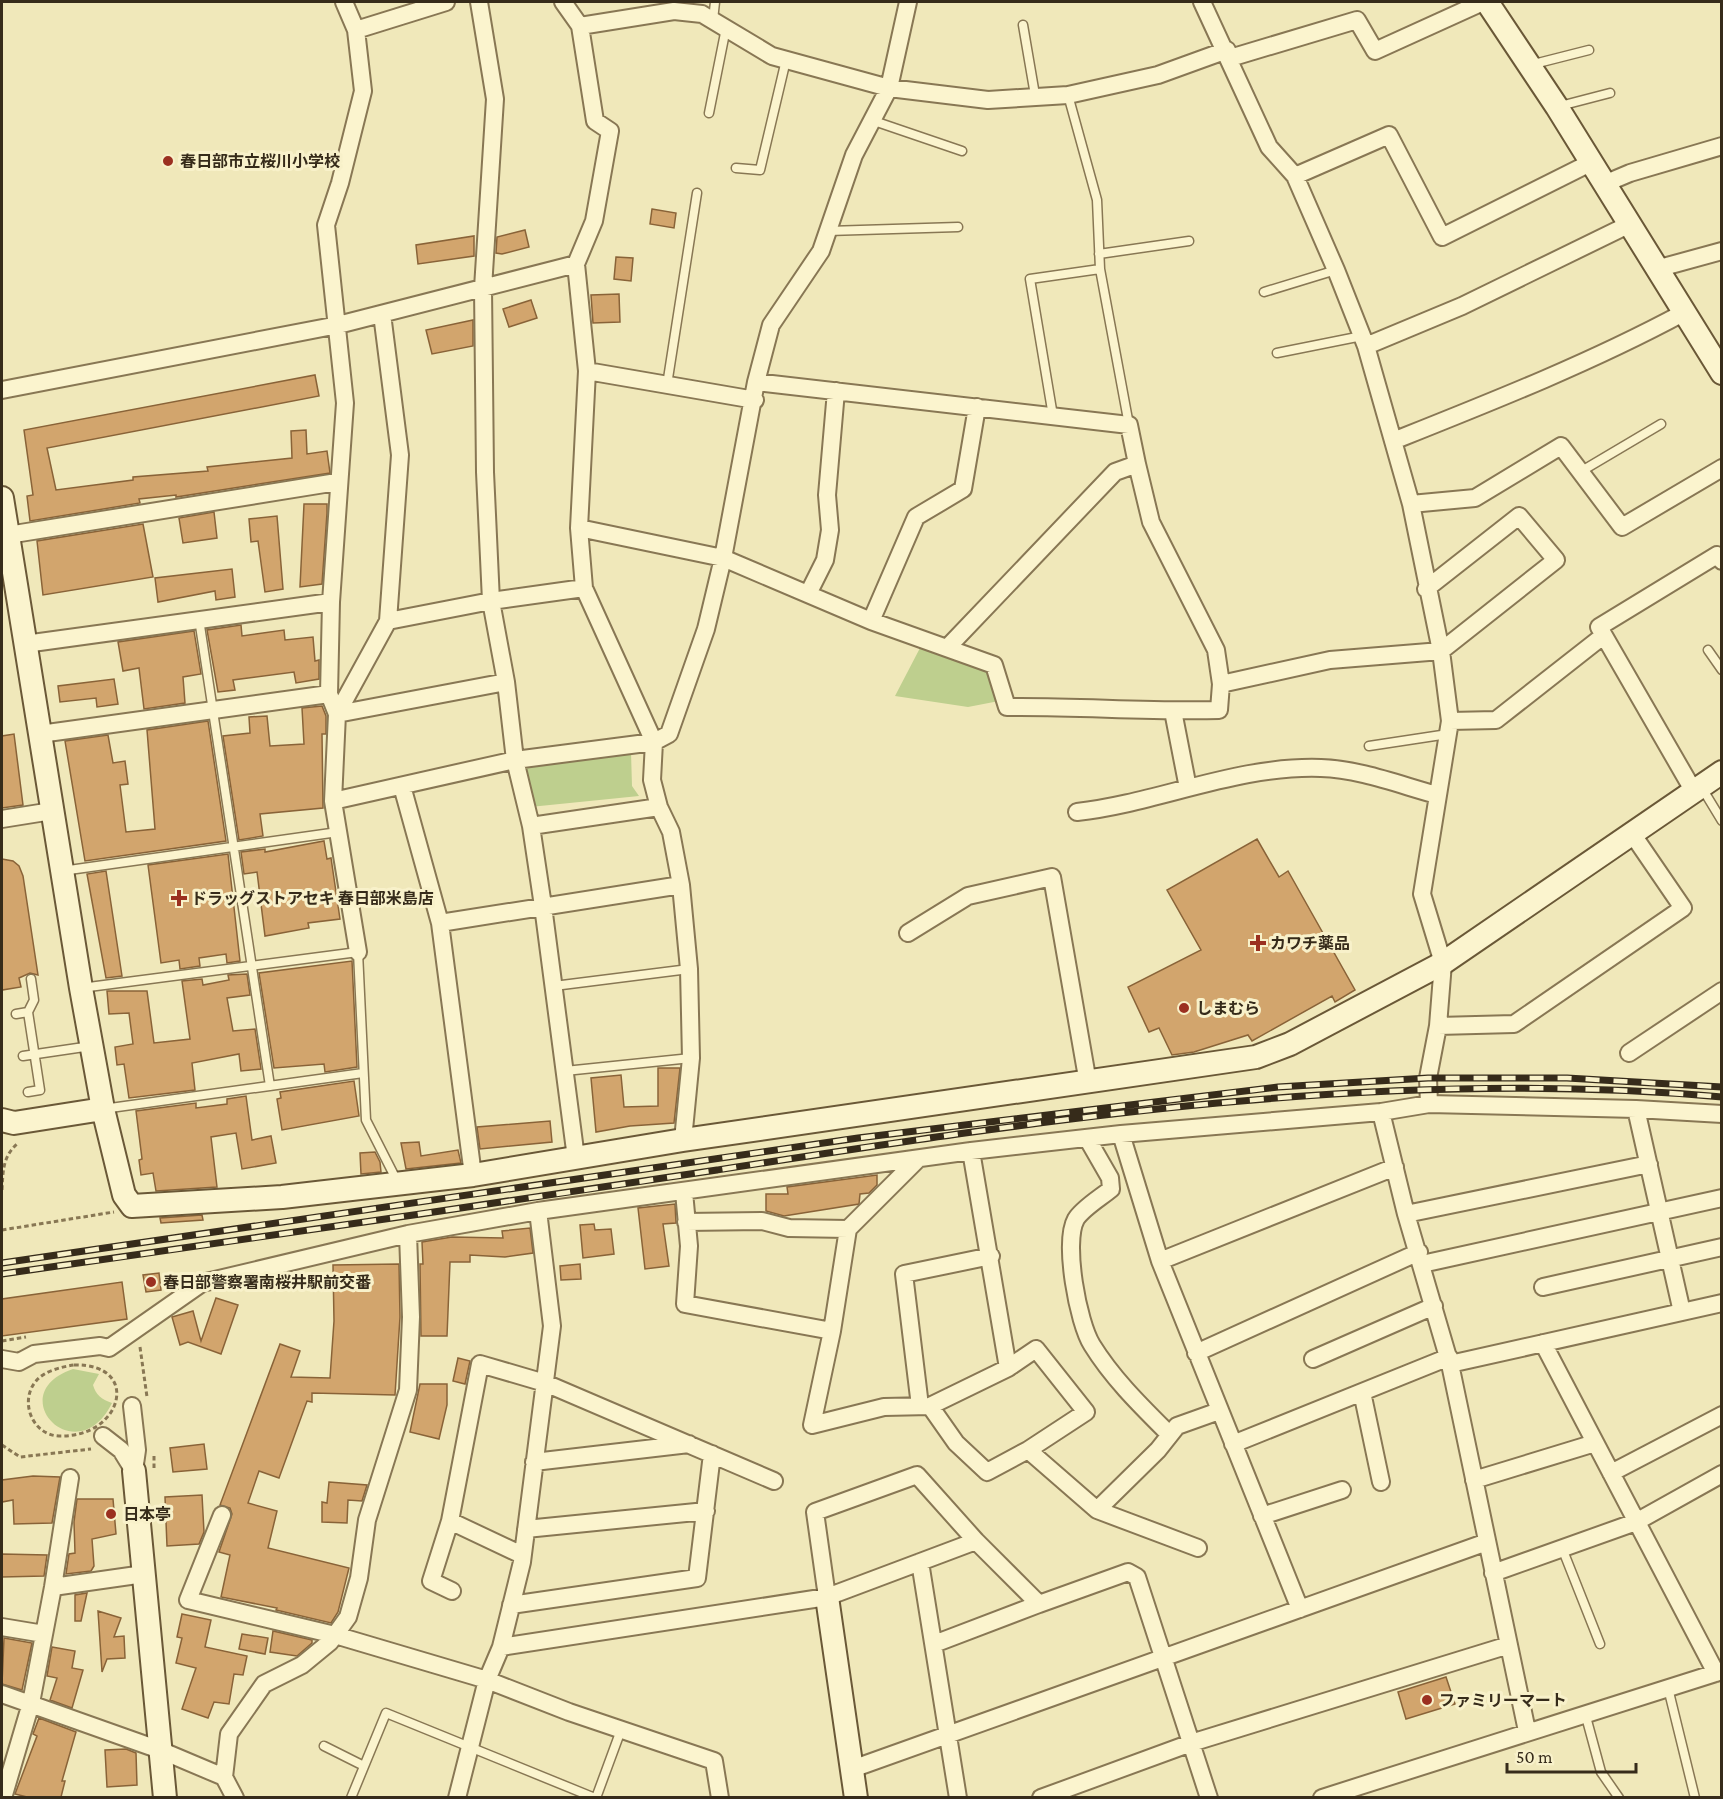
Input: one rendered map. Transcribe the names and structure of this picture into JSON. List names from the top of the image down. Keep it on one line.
{"places":{"other":["春日部市立桜川小学校","しまむら","春日部警察署南桜井駅前交番","日本亭","ファミリーマート"],"health":["ドラッグストアセキ 春日部米島店","カワチ薬品"]},"scale_bar":"50 m"}
